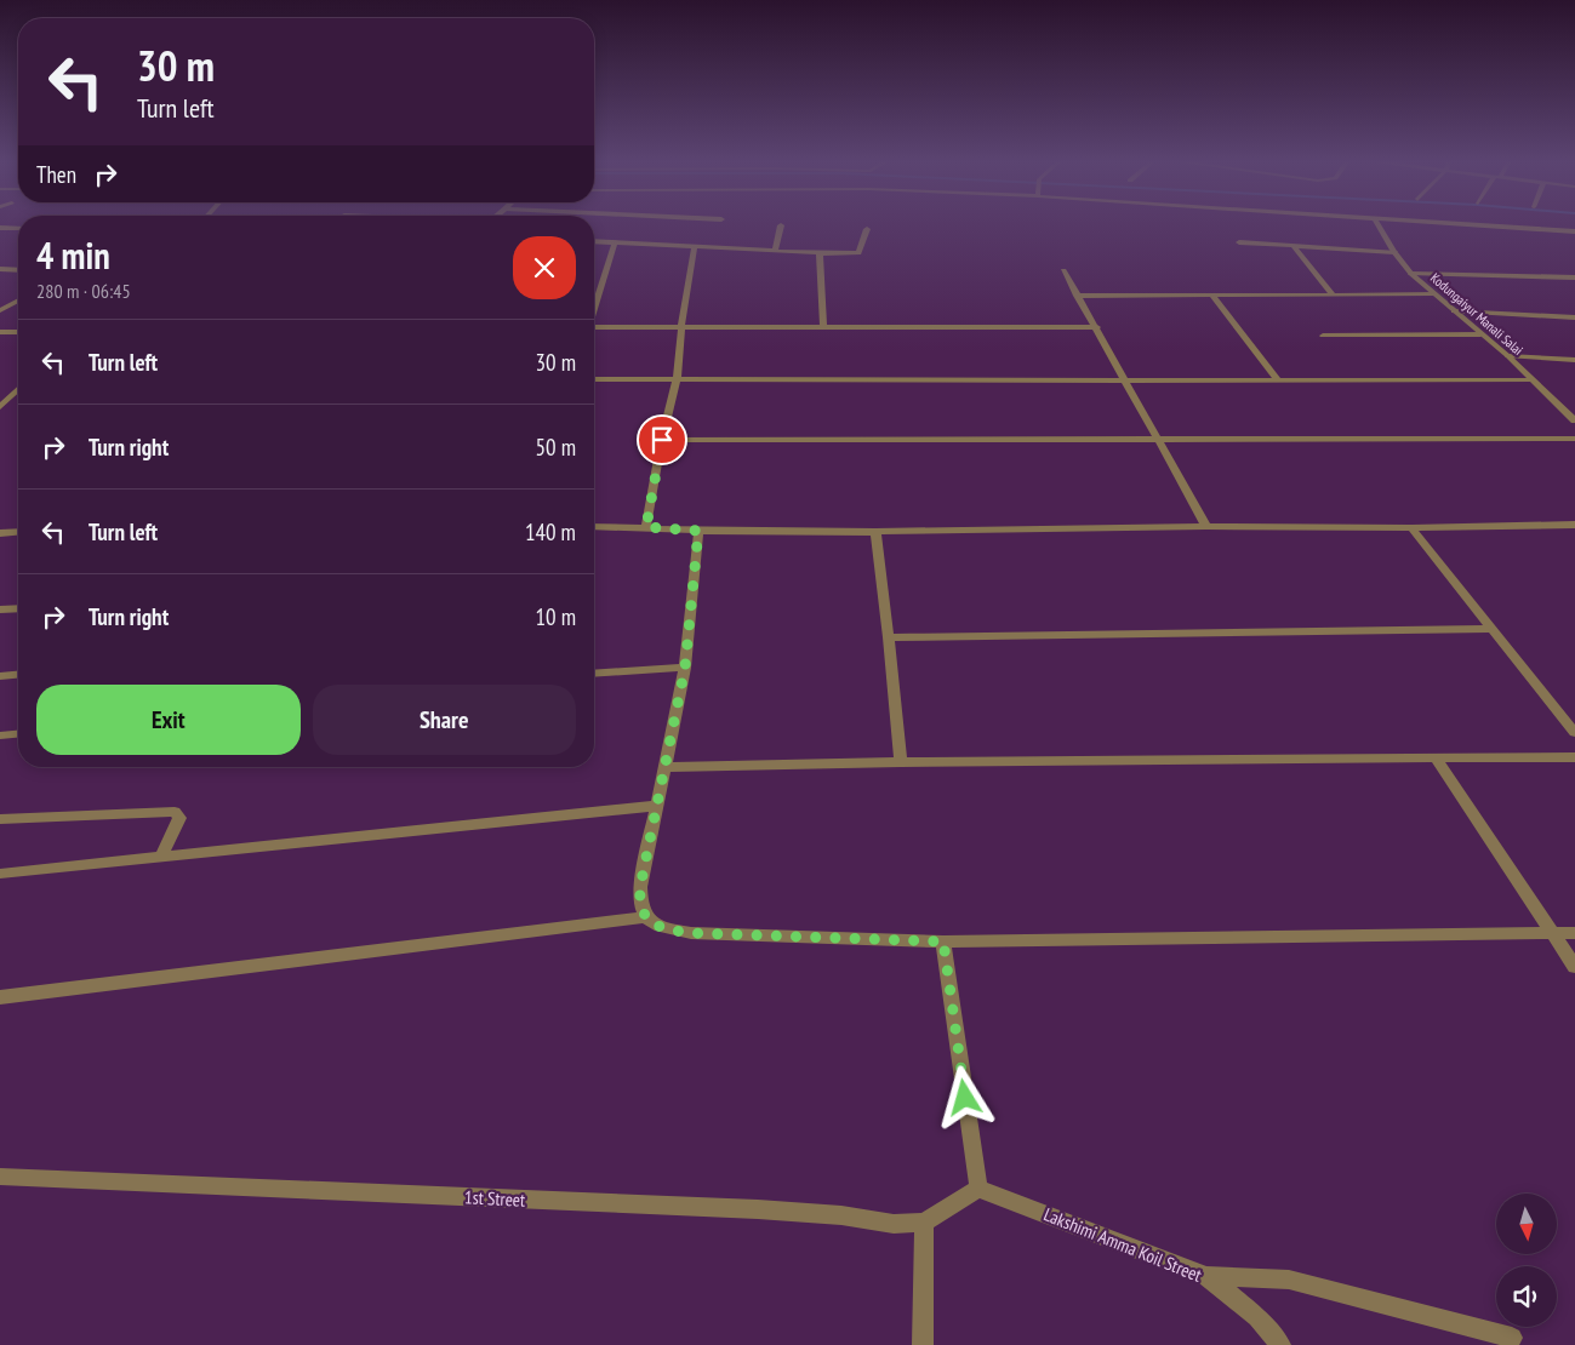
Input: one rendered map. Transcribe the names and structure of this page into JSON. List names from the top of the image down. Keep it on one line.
{"streets":{"street":["Kodungaiyur Manali Salai","1st Street","Lakshimi Amma Koil Street"]},"north":"bottom","page":{"turn":["30 m","Turn left"],"then":"Then","heading":["4 min","280 m · 06:45"],"list":[{"name":"Turn left","value":"30 m"},{"name":"Turn right","value":"50 m"},{"name":"Turn left","value":"140 m"},{"name":"Turn right","value":"10 m"}],"buttons":["Exit","Share"]}}
